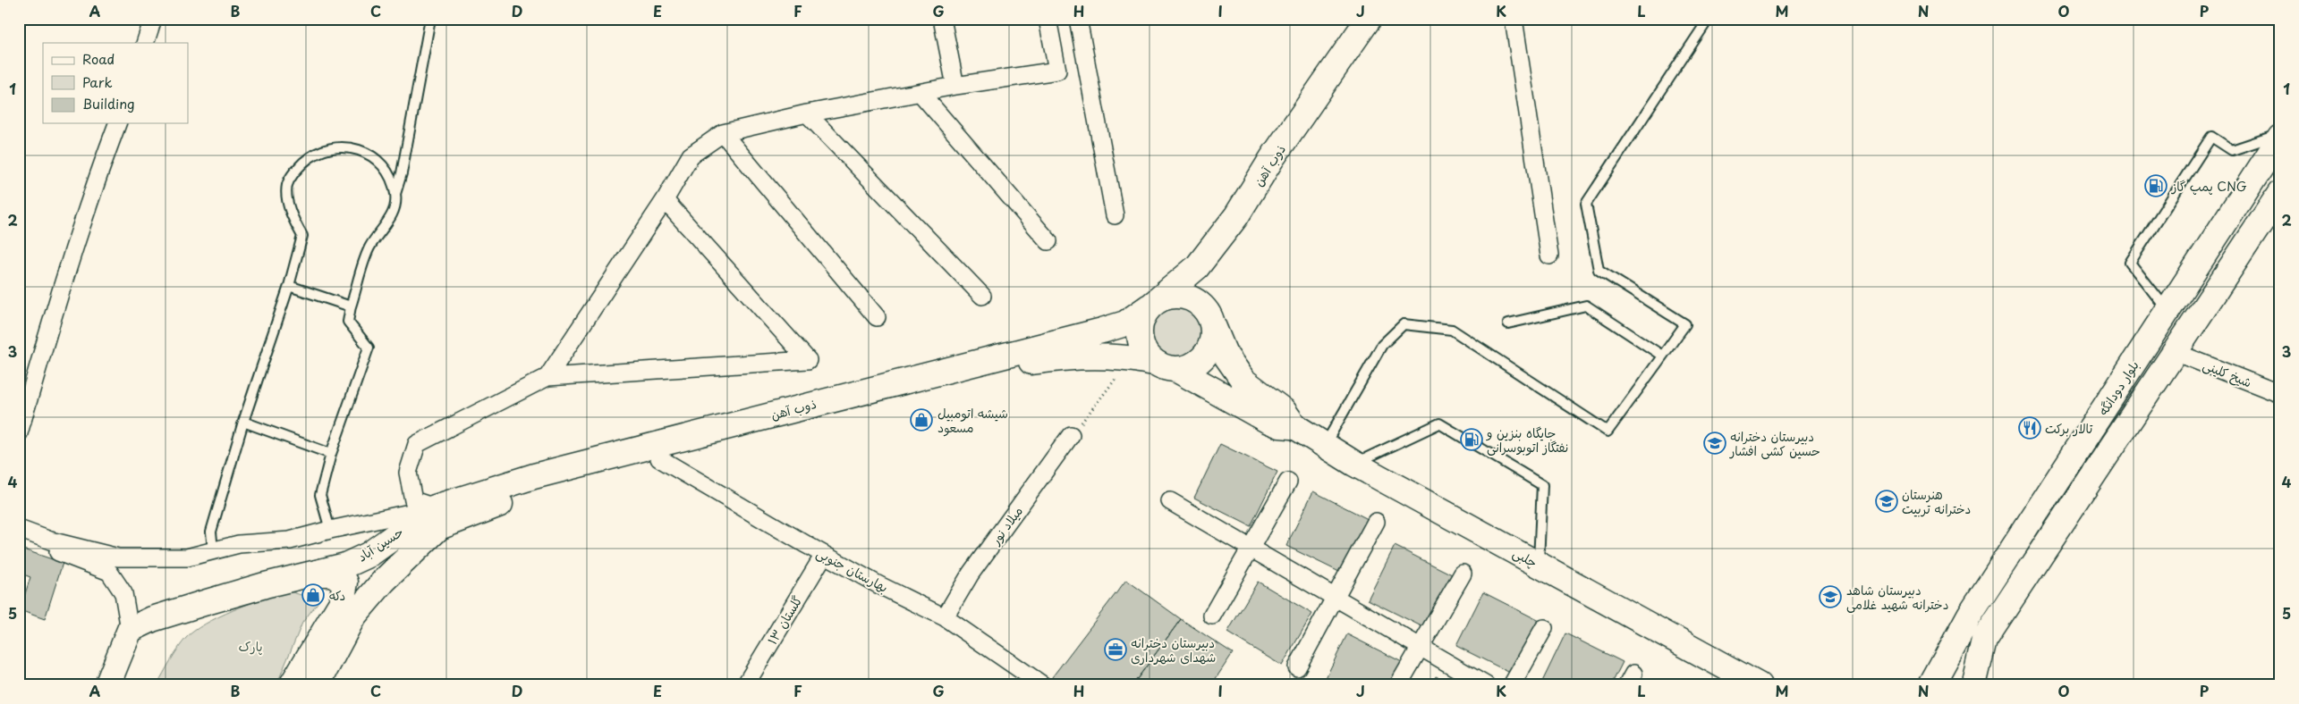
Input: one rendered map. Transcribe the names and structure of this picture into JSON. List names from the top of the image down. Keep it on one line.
{"streets":{"main road":["ذوب آهن","بلوار دودانگه","حسین آباد","چلبی"],"street":["شیخ کلینی","میلاد نور","بهارستان جنوبی","گلستان ۱۳"]},"crossings":[["ذوب آهن","حسین آباد"],["ذوب آهن","بهارستان جنوبی"],["میلاد نور","بهارستان جنوبی"],["بهارستان جنوبی","گلستان ۱۳"]],"parks":["پارک"],"places":{"fuel station":["پمپ گاز CNG","جایگاه بنزین و نفتگاز اتوبوسرانی"],"shop":["شیشه اتومبیل مسعود","دکه"],"restaurant":["تالار برکت"],"school or university":["دبیرستان دخترانه حسین کشی افشار","هنرستان دخترانه تربیت","دبیرستان شاهد دخترانه شهید غلامی"],"office":["دبیرستان دخترانه شهدای شهرداری"]},"legend":["Road","Park","Building"],"grid":{"columns":["A","B","C","D","E","F","G","H","I","J","K","L","M","N","O","P"],"rows":["1","2","3","4","5"]}}
